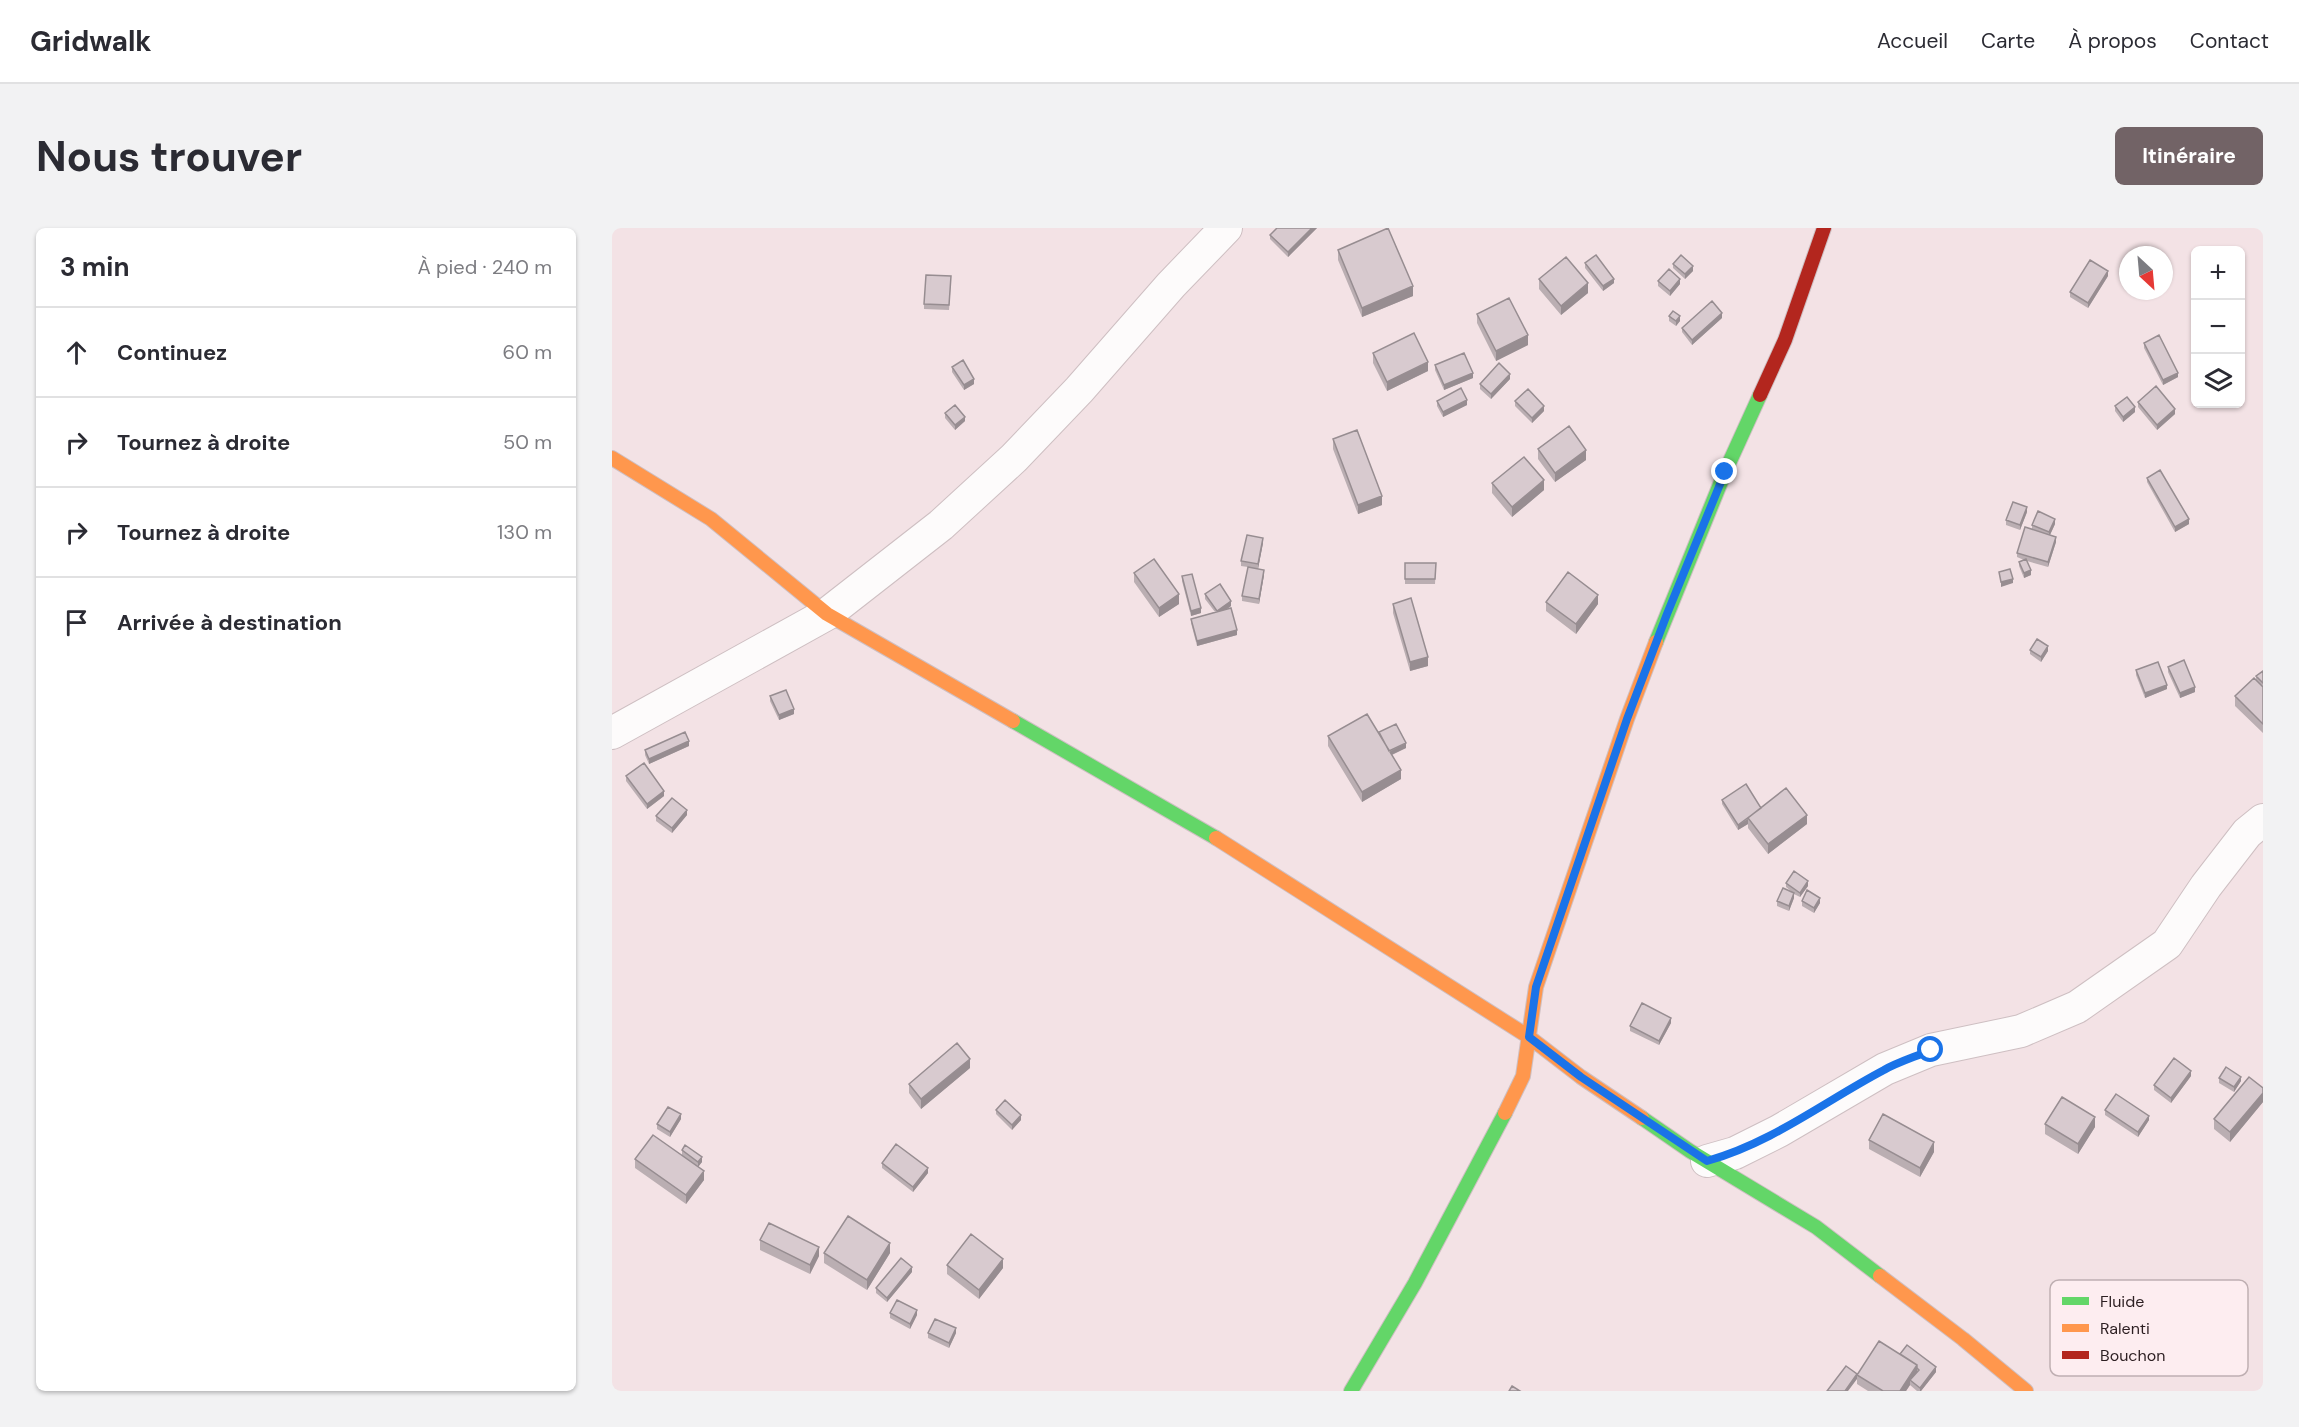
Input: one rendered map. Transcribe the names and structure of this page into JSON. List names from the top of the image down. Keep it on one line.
{"legend":["Fluide","Ralenti","Bouchon"],"north":"bottom right","page":{"header":"Gridwalk","nav":["Accueil","Carte","À propos","Contact"],"buttons":"Itinéraire","title":"Nous trouver","heading":["3 min","À pied · 240 m"],"map_buttons":["+","−"],"list":[["Continuez","60 m"],["Tournez à droite","50 m"],["Tournez à droite","130 m"],"Arrivée à destination"]}}
